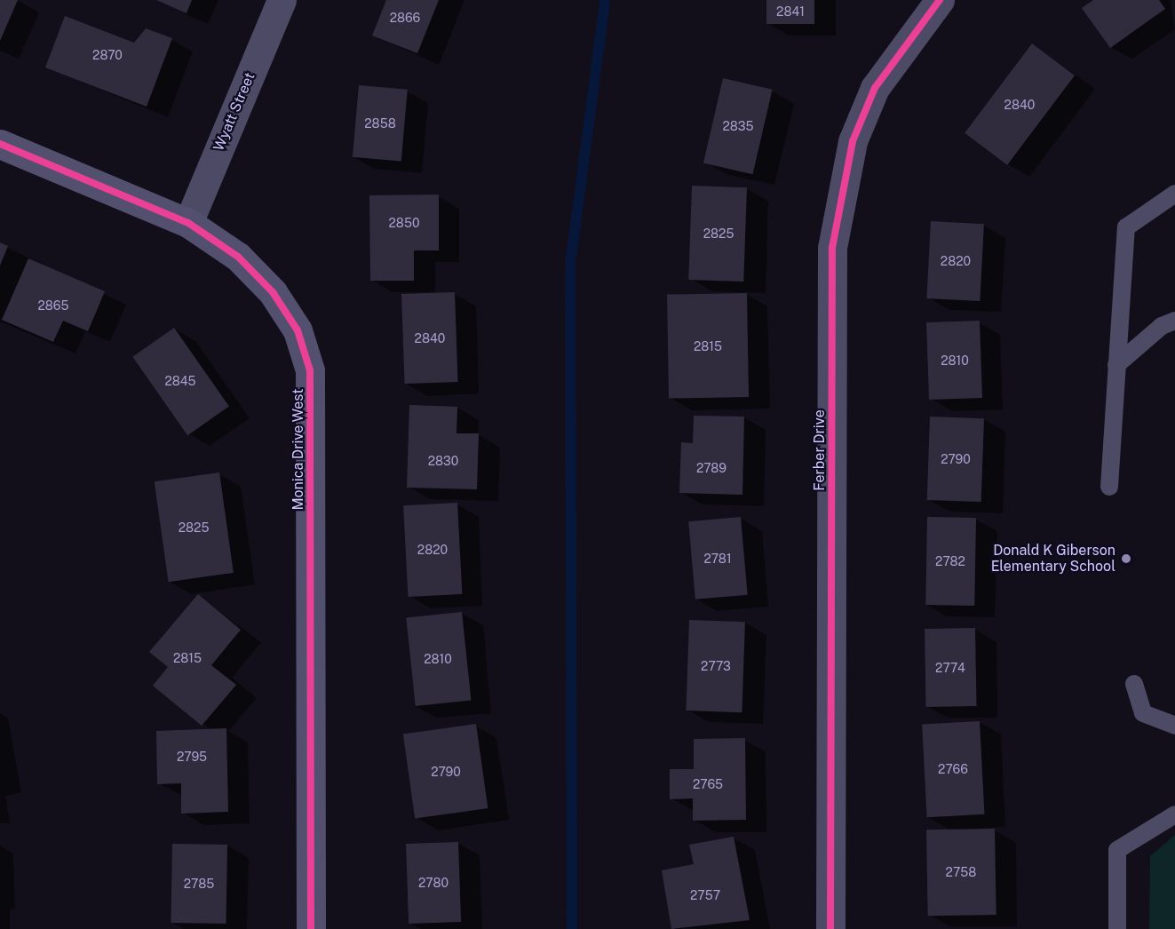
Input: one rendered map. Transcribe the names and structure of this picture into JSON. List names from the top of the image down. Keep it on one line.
{"streets":{"street":["Wyatt Street","Monica Drive West","Ferber Drive"]},"crossings":[["Wyatt Street","Monica Drive West"]],"places":["Donald K Giberson Elementary School"],"house_numbers":["2841","2866","2870","2840","2858","2835","2850","2825","2820","2865","2840","2815","2810","2845","2790","2830","2789","2825","2820","2781","2782","2815","2810","2773","2774","2795","2766","2790","2765","2758","2780","2785","2757"]}
